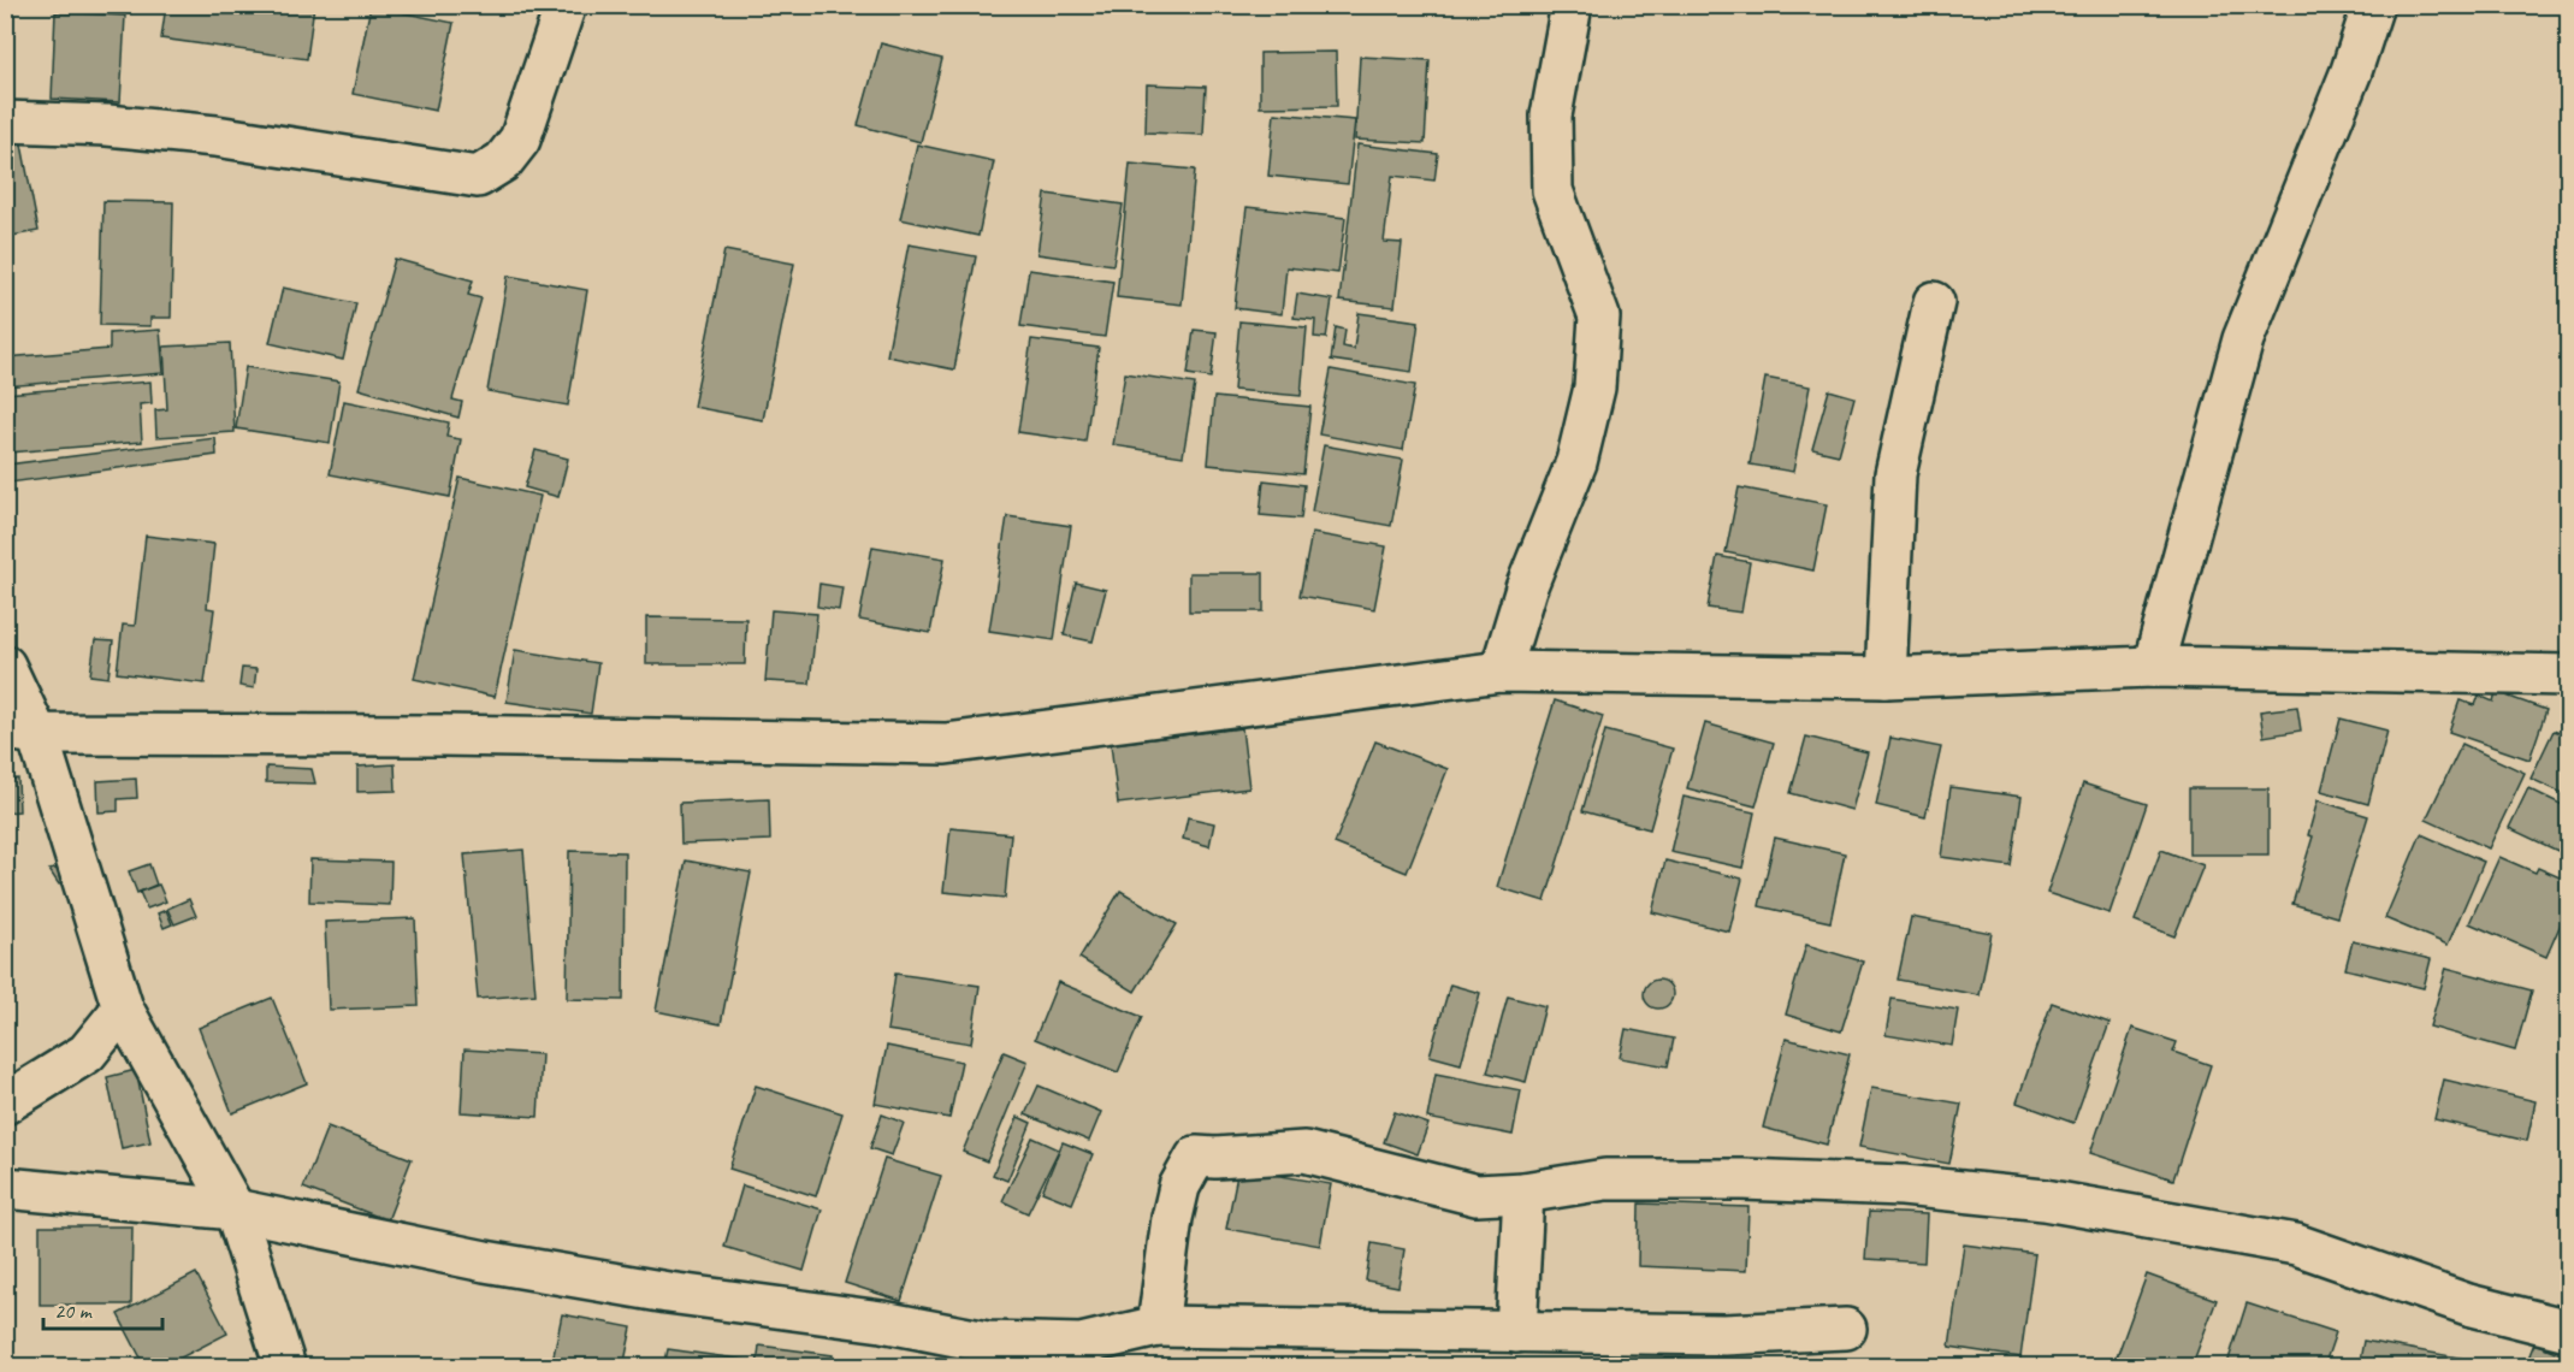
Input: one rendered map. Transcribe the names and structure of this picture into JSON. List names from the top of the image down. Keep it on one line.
{"scale_bar":"20 m"}
